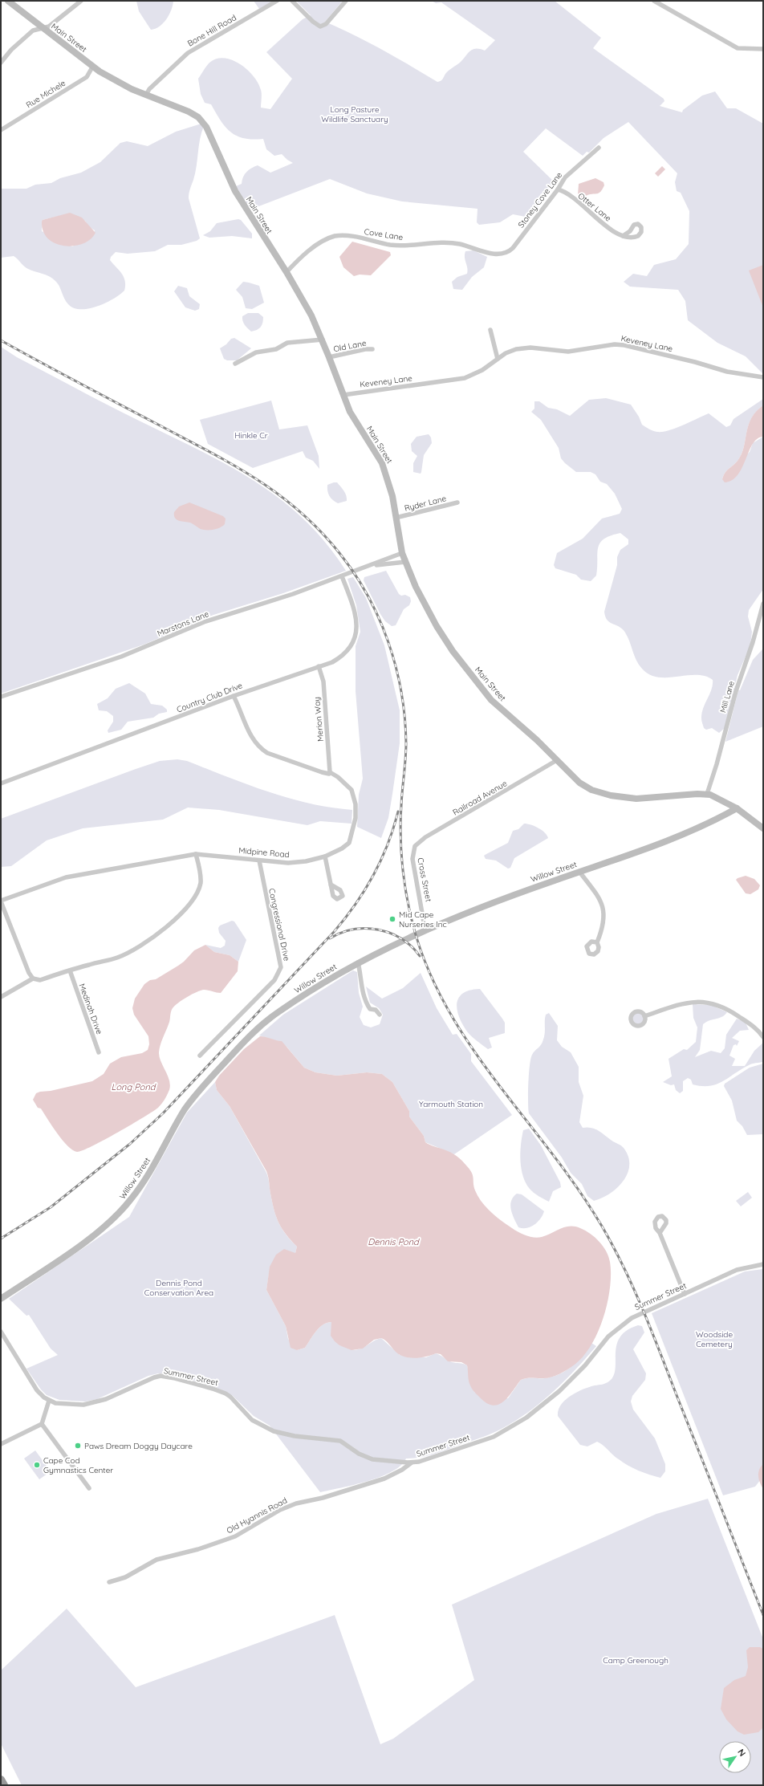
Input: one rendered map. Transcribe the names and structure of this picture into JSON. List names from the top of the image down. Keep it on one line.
{"streets":{"main road":["Main Street","Willow Street"],"street":["Bone Hill Road","Rue Michele","Stoney Cove Lane","Otter Lane","Cove Lane","Keveney Lane","Old Lane","Ryder Lane","Marstons Lane","Mill Lane","Country Club Drive","Merion Way","Railroad Avenue","Midpine Road","Cross Street","Congressional Drive","Medinah Drive","Summer Street","Old Hyannis Road"]},"crossings":[["Bone Hill Road","Main Street"],["Main Street","Rue Michele"],["Main Street","Cove Lane"],["Main Street","Keveney Lane"],["Main Street","Old Lane"],["Main Street","Ryder Lane"],["Main Street","Marstons Lane"],["Main Street","Mill Lane"],["Main Street","Railroad Avenue"],["Main Street","Willow Street"],["Stoney Cove Lane","Otter Lane"],["Stoney Cove Lane","Cove Lane"],["Marstons Lane","Country Club Drive"],["Country Club Drive","Merion Way"],["Country Club Drive","Midpine Road"],["Merion Way","Midpine Road"],["Railroad Avenue","Cross Street"],["Midpine Road","Congressional Drive"],["Willow Street","Cross Street"],["Summer Street","Old Hyannis Road"]],"water":["Long Pond","Dennis Pond"],"parks":["Long Pasture Wildlife Sanctuary","Hinkle Cr","Yarmouth Station","Dennis Pond Conservation Area","Woodside Cemetery","Camp Greenough"],"places":["Mid Cape Nurseries Inc","Paws Dream Doggy Daycare","Cape Cod Gymnastics Center"],"north":"top right"}
